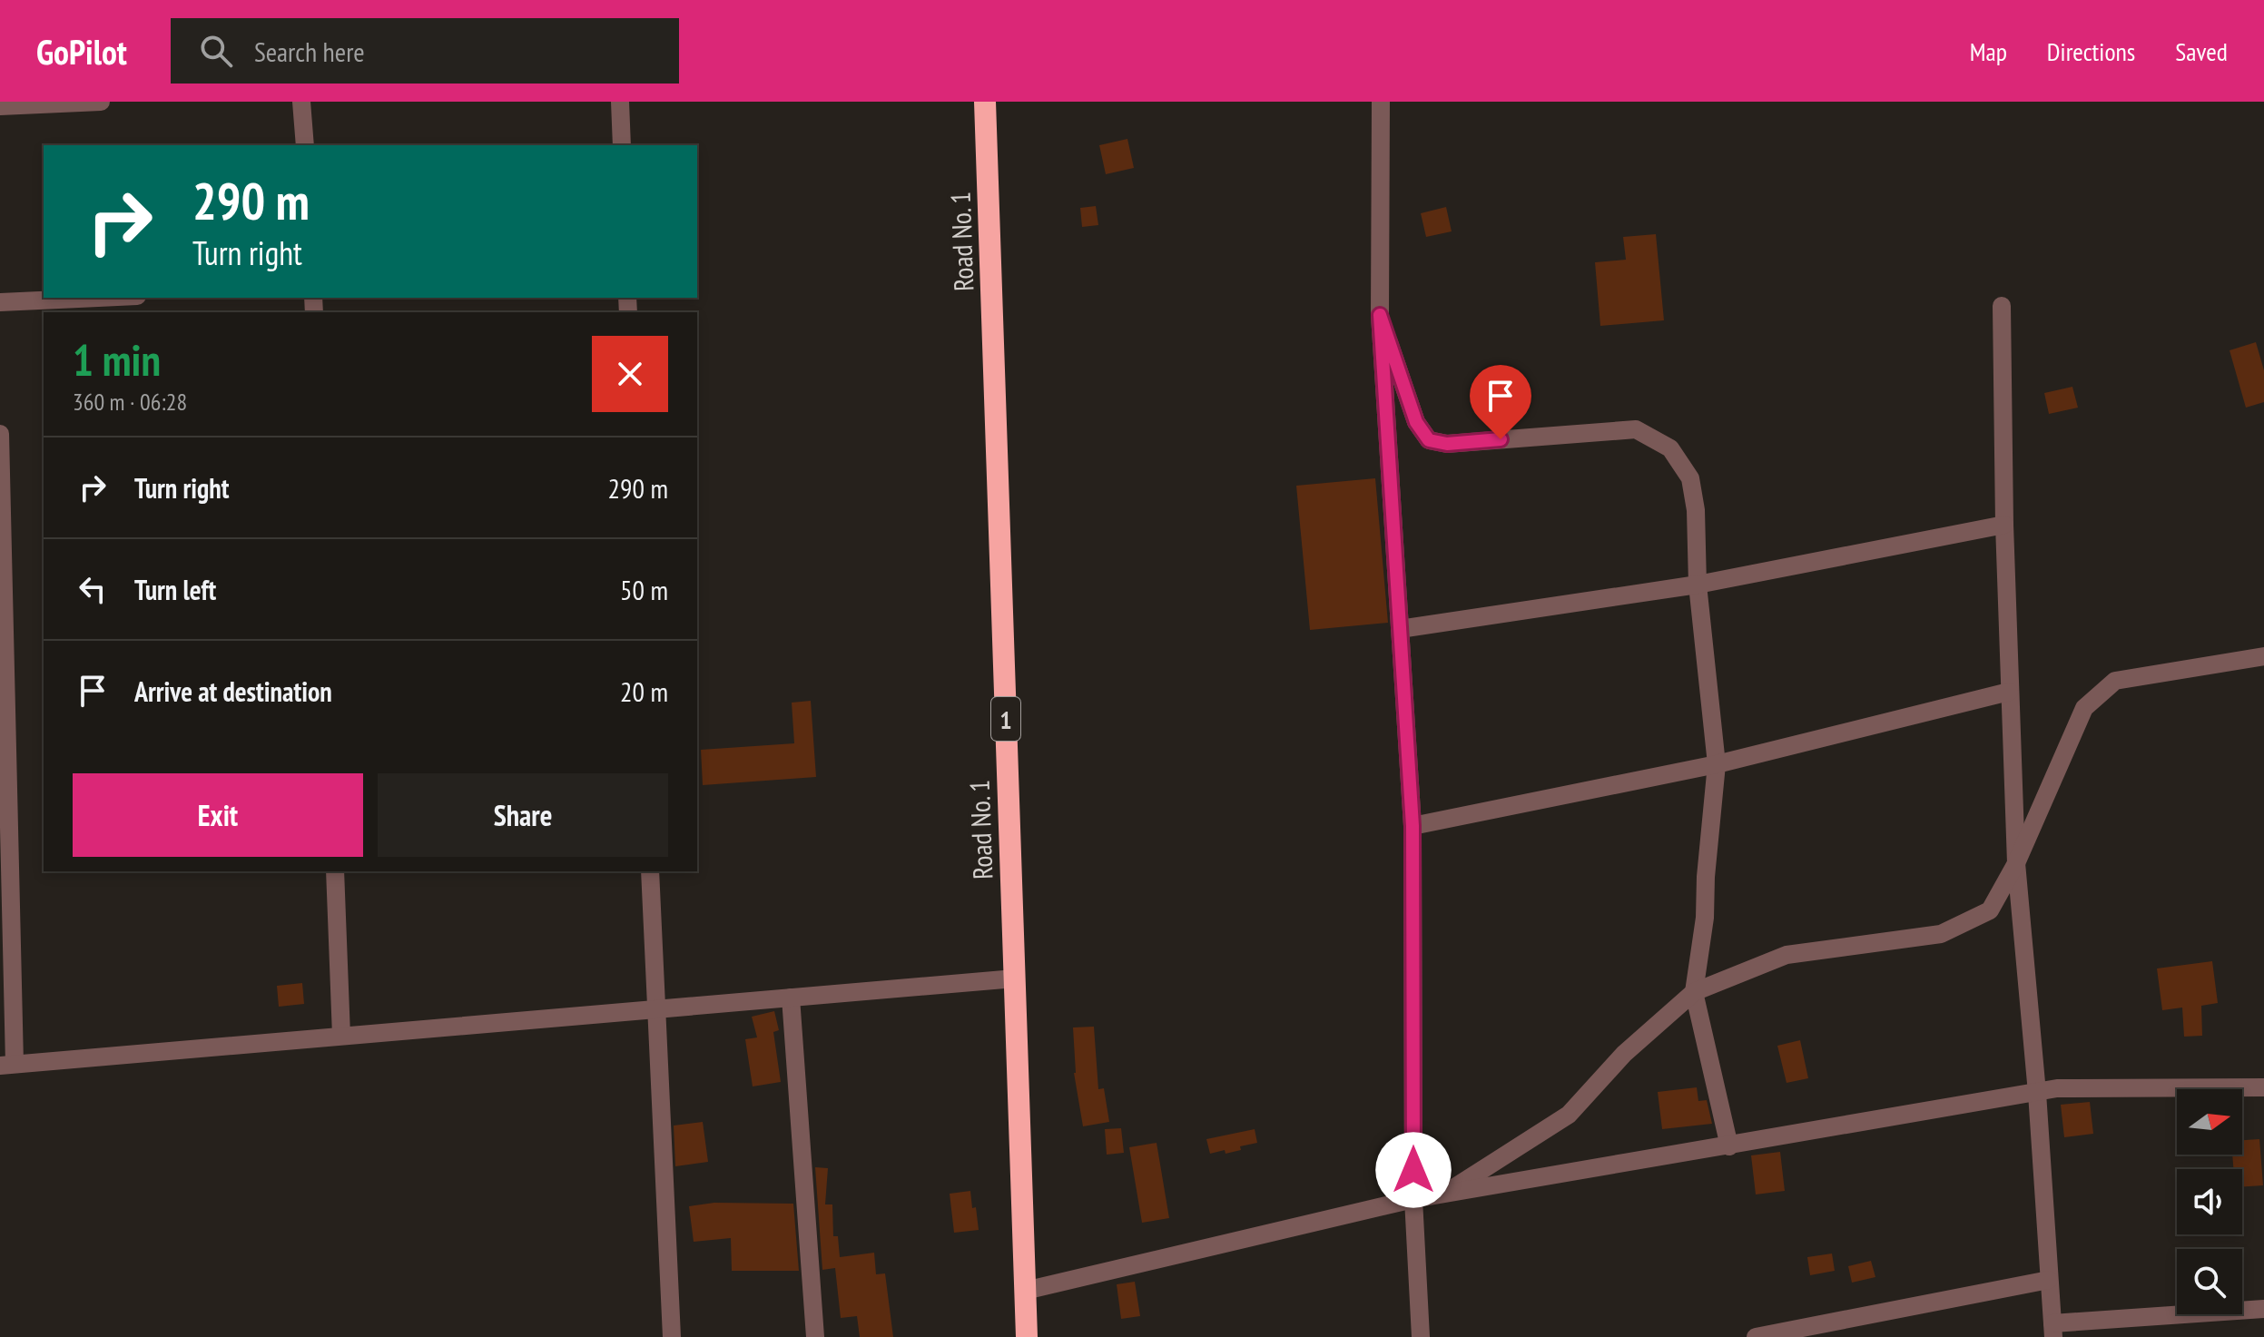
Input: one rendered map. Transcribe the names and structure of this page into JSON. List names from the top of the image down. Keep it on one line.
{"streets":{"highway":["Road No. 1","1"]},"north":"right","page":{"header":"GoPilot","search":"Search here","nav":["Map","Directions","Saved"],"turn":["290 m","Turn right"],"heading":["1 min","360 m · 06:28"],"list":[{"name":"Turn right","value":"290 m"},{"name":"Turn left","value":"50 m"},{"name":"Arrive at destination","value":"20 m"}],"buttons":["Exit","Share"]}}
